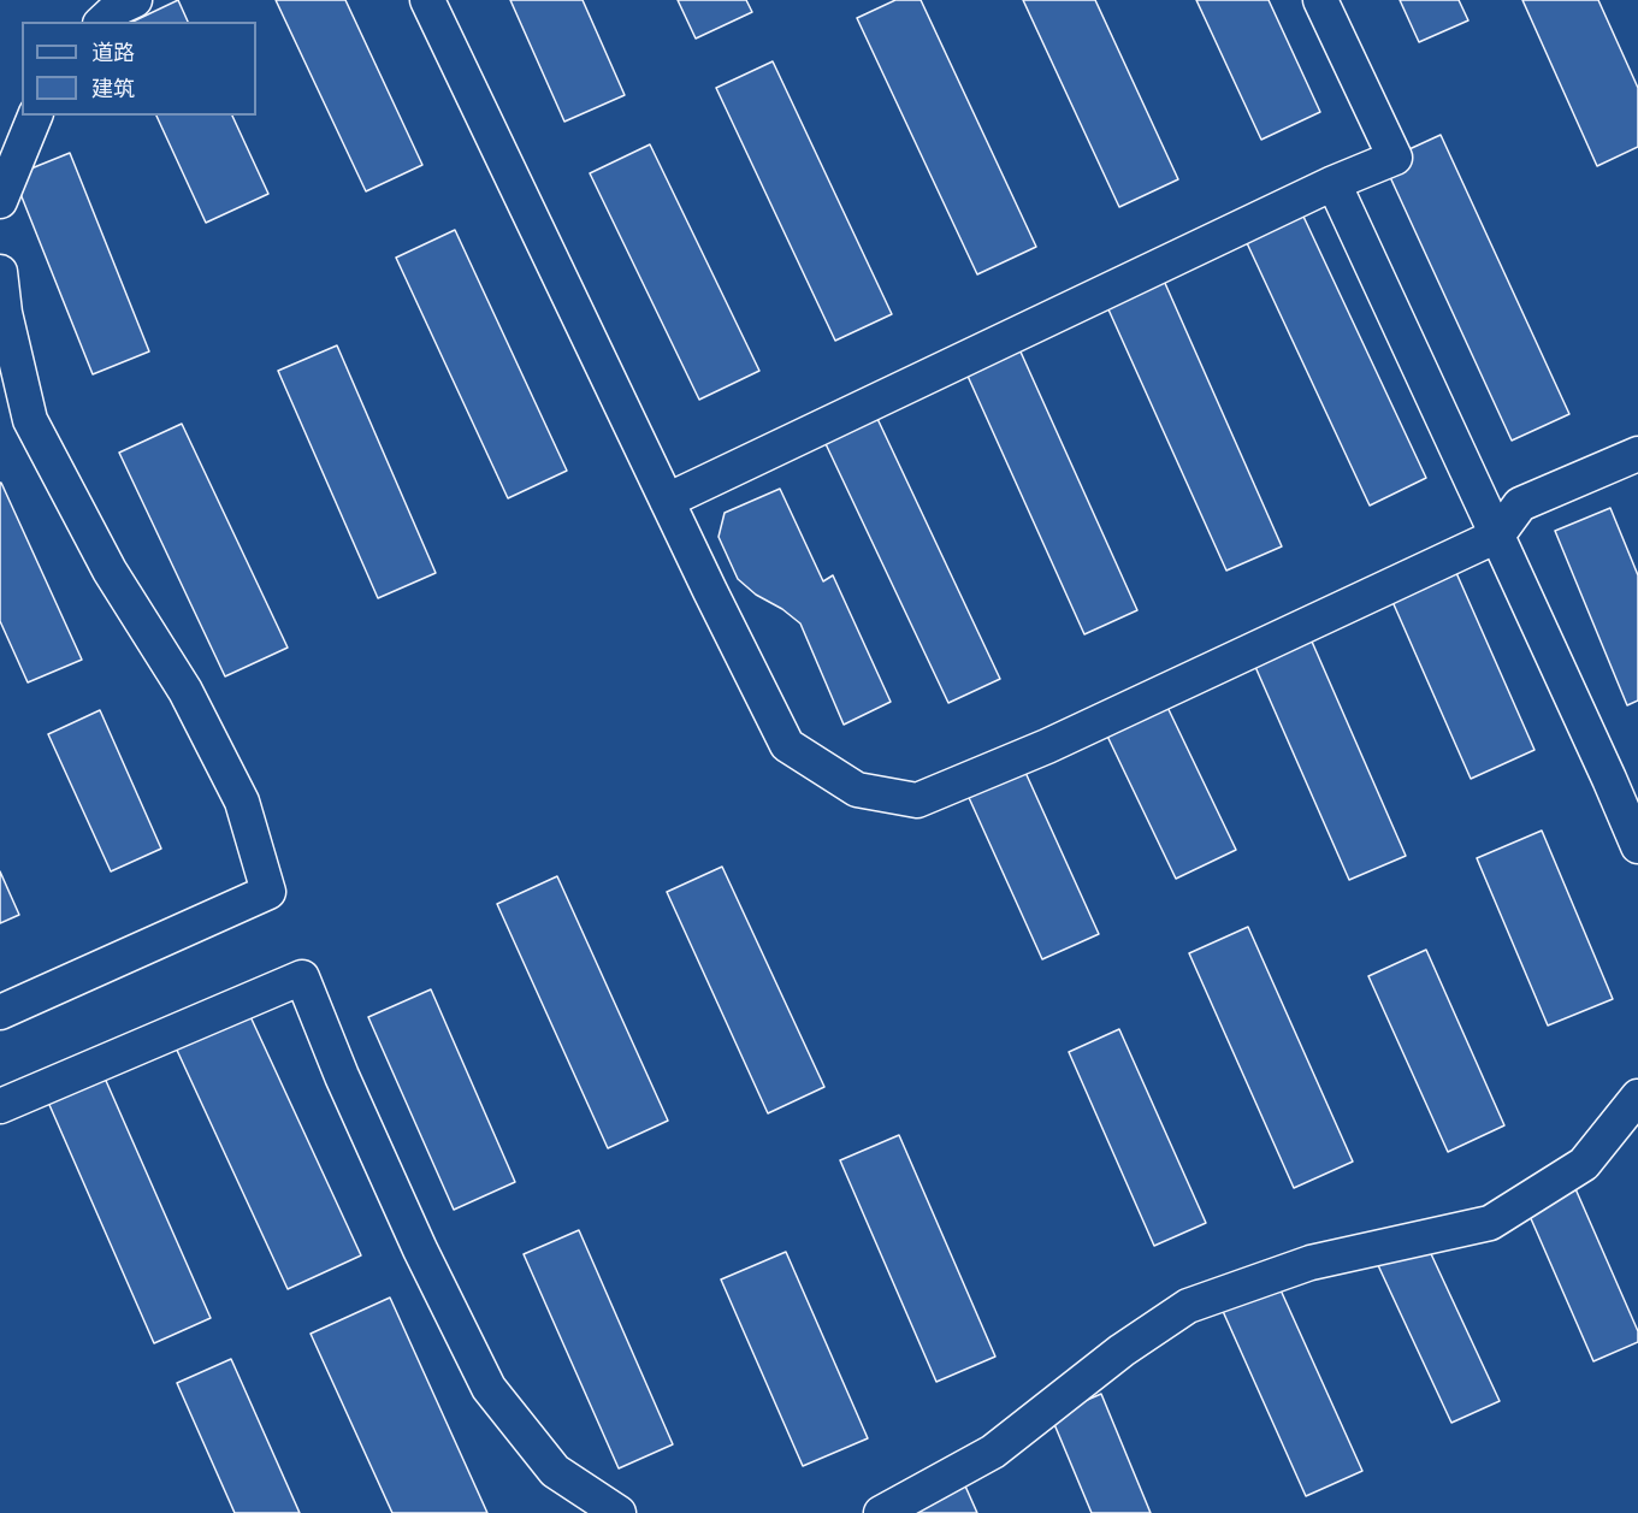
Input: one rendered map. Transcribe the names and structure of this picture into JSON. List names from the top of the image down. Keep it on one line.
{"legend":["道路","建筑"]}
